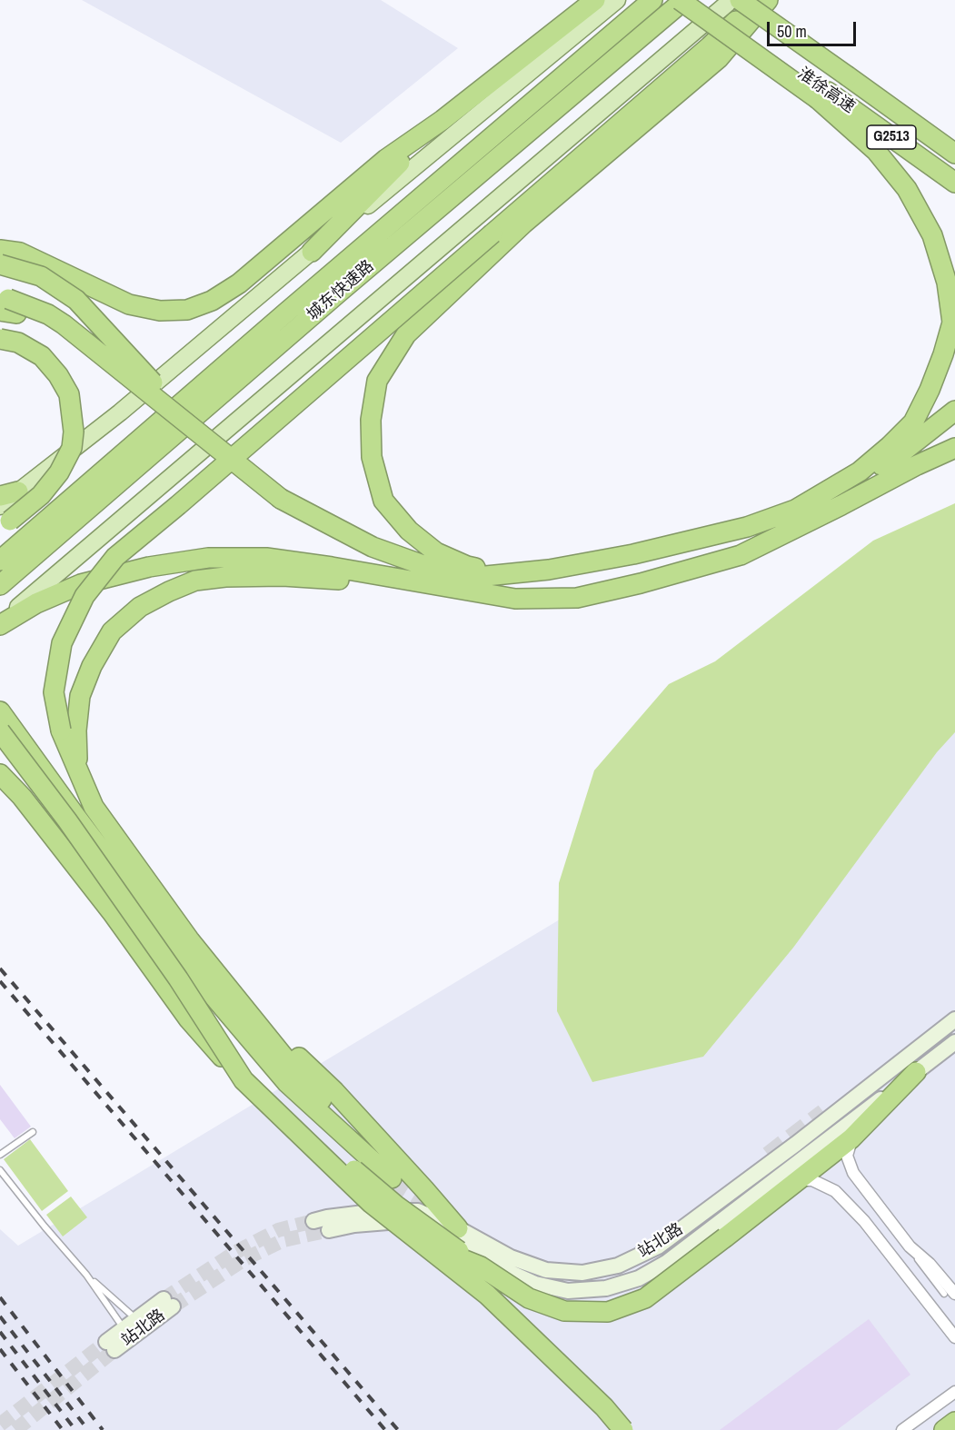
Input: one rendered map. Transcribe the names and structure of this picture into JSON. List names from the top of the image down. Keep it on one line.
{"streets":{"highway":["淮徐高速","G2513","城东快速路"],"street":["站北路"]},"scale_bar":"50 m"}
